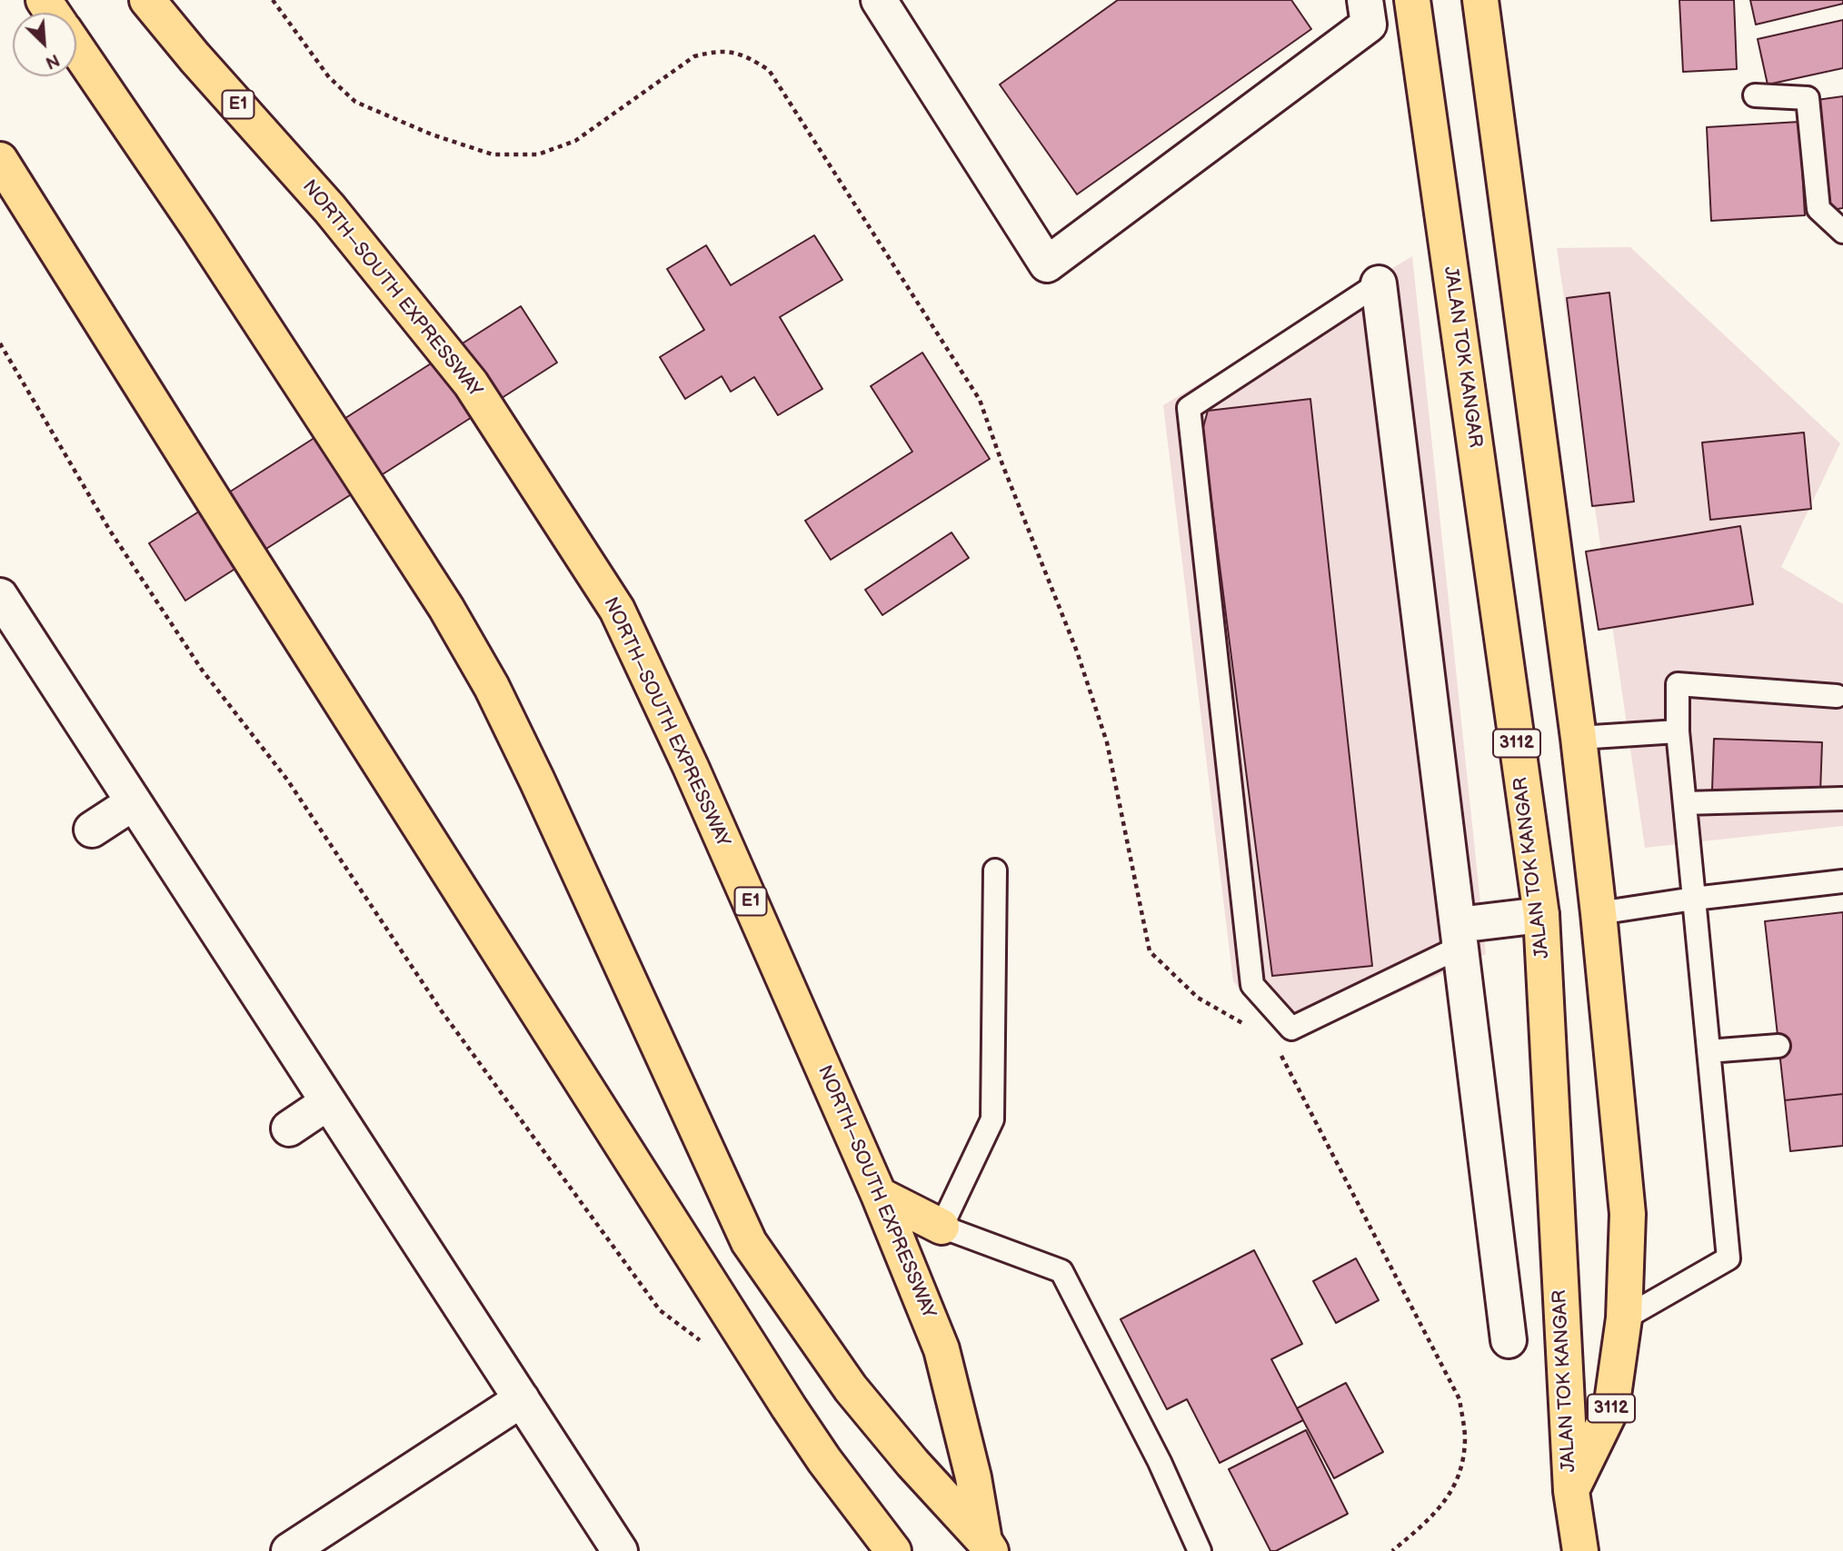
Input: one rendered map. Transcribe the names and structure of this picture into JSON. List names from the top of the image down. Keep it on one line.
{"streets":{"main road":["E1","NORTH–SOUTH EXPRESSWAY","JALAN TOK KANGAR","3112"]},"crossings":[["JALAN TOK KANGAR","3112"]],"north":"bottom right"}
